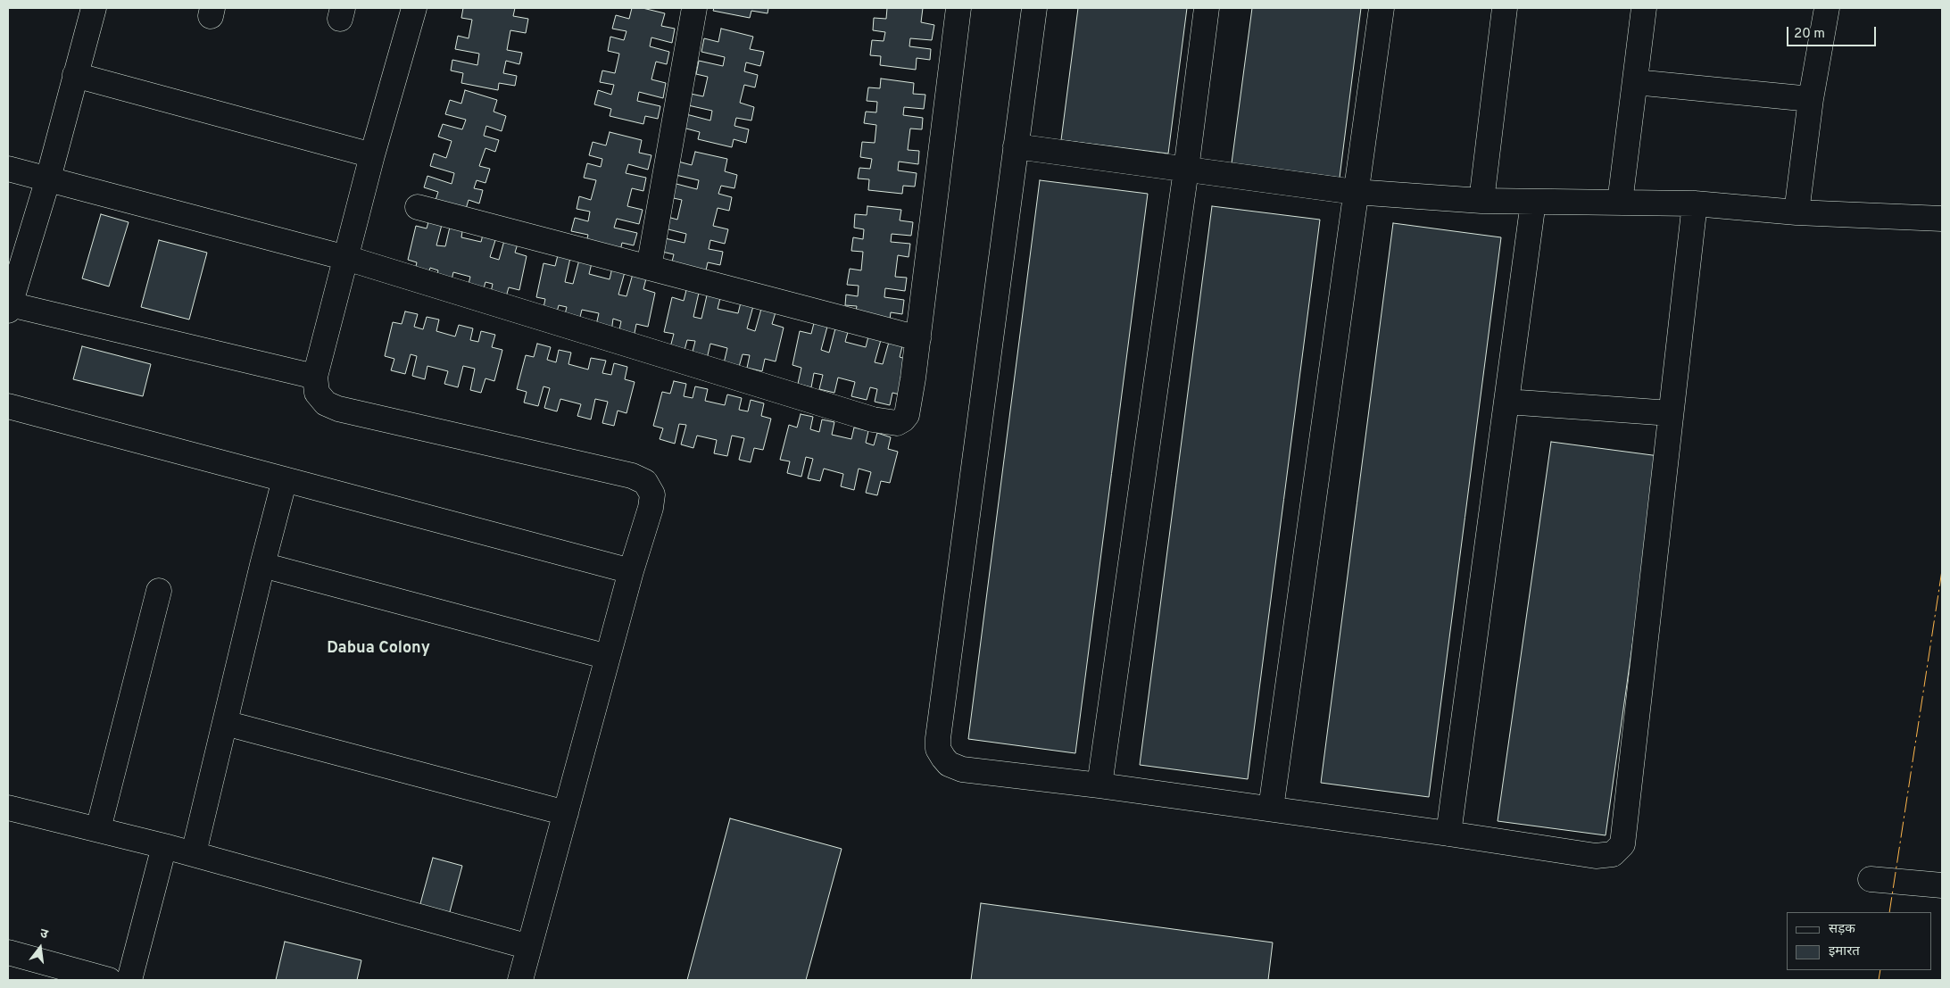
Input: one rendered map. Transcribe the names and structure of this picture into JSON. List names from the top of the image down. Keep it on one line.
{"districts":["Dabua Colony"],"legend":["सड़क","इमारत"],"scale_bar":"20 m","north":"top"}
